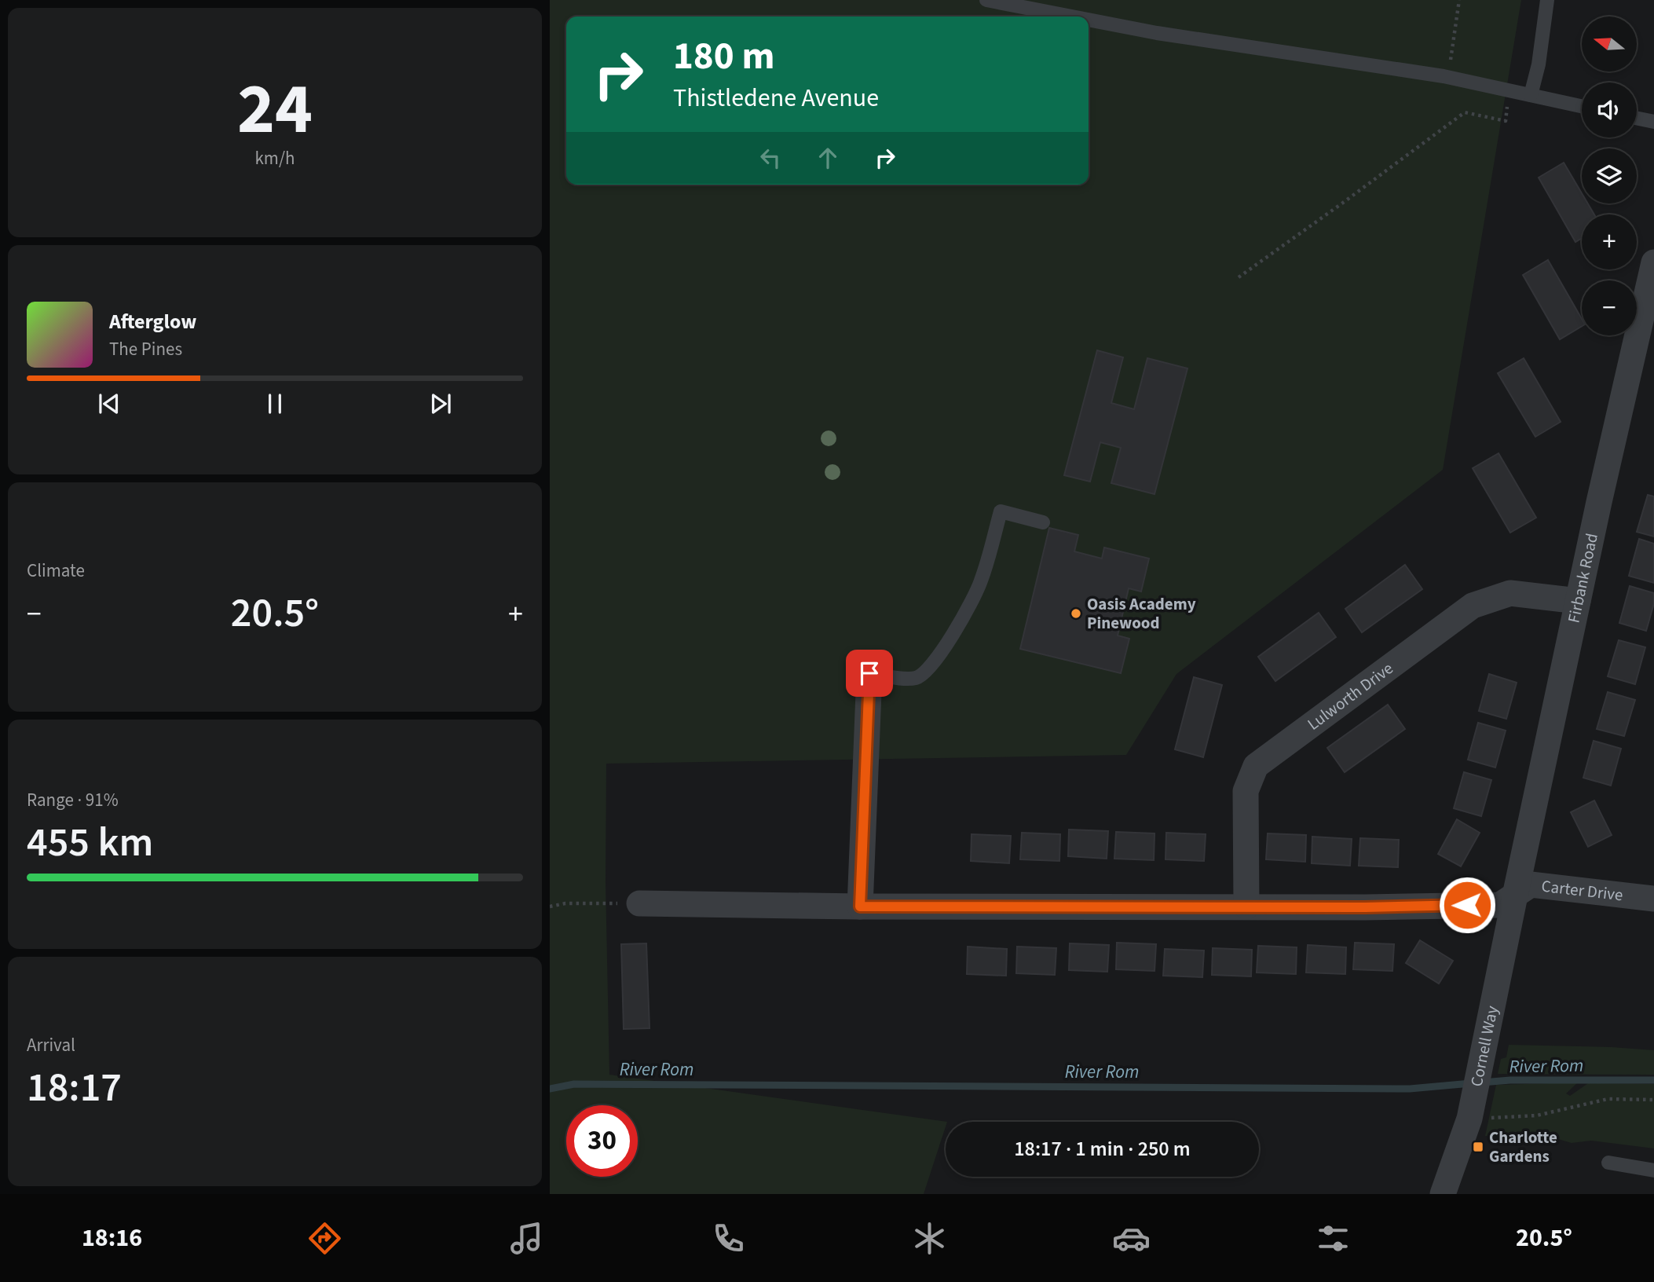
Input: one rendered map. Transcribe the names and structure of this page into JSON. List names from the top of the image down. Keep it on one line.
{"streets":{"street":["Firbank Road","Lulworth Drive","Carter Drive","Cornell Way"]},"crossings":[["Firbank Road","Lulworth Drive"],["Firbank Road","Carter Drive"],["Firbank Road","Cornell Way"],["Lulworth Drive","Carter Drive"],["Carter Drive","Cornell Way"]],"water":["River Rom"],"places":{"other":["Oasis Academy Pinewood"],"transit":["Charlotte Gardens"]},"north":"left","page":{"tile":[["24","km/h"],"Climate",["Range · 91%","455 km"],["Arrival","18:17"]],"map_buttons":["+","−"],"turn":["180 m","Thistledene Avenue"],"song":["Afterglow","The Pines"],"heat":["−","20.5°","+"],"limit":"30","trip":"18:17 · 1 min · 250 m","tabs":["18:16","20.5°"]}}
